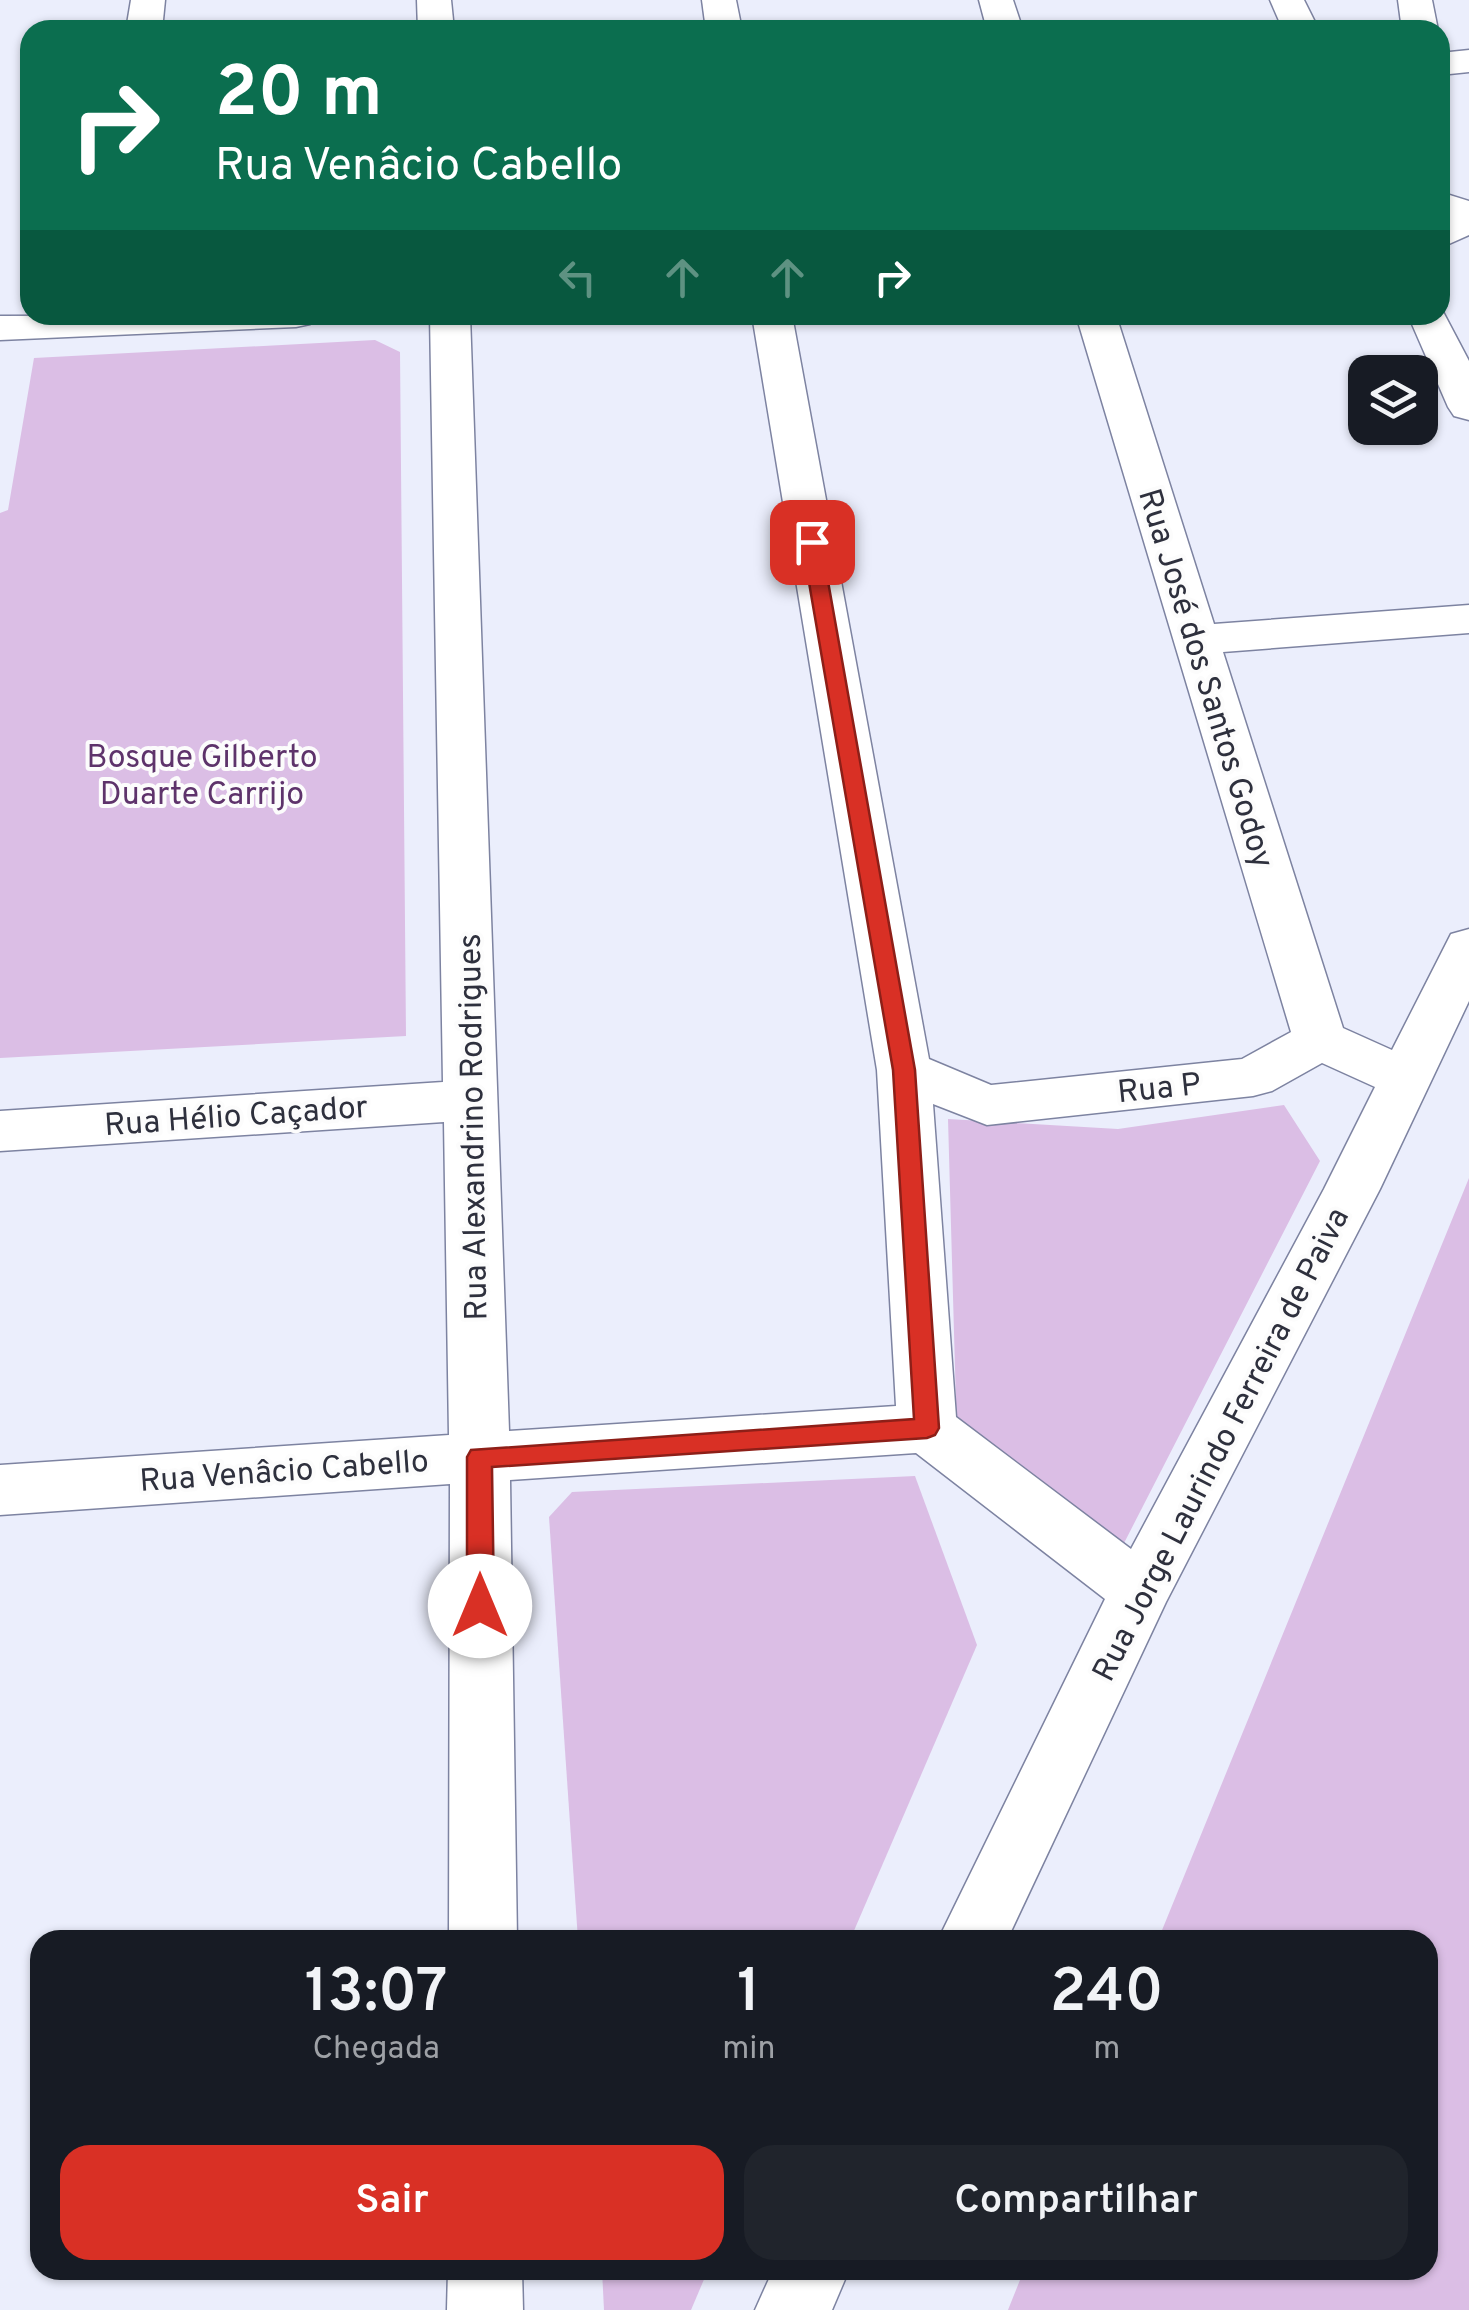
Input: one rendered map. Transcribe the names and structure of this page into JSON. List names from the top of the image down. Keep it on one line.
{"streets":{"street":["Rua José dos Santos Godoy","Rua P","Rua Hélio Caçador","Rua Alexandrino Rodrigues","Rua Jorge Laurindo Ferreira de Paiva","Rua Venâcio Cabello"]},"crossings":[["Rua José dos Santos Godoy","Rua P"],["Rua Hélio Caçador","Rua Alexandrino Rodrigues"],["Rua Alexandrino Rodrigues","Rua Venâcio Cabello"]],"parks":["Bosque Gilberto Duarte Carrijo"],"page":{"turn":["20 m","Rua Venâcio Cabello"],"eta":["13:07","Chegada","1","min","240","m"],"buttons":["Sair","Compartilhar"]}}
